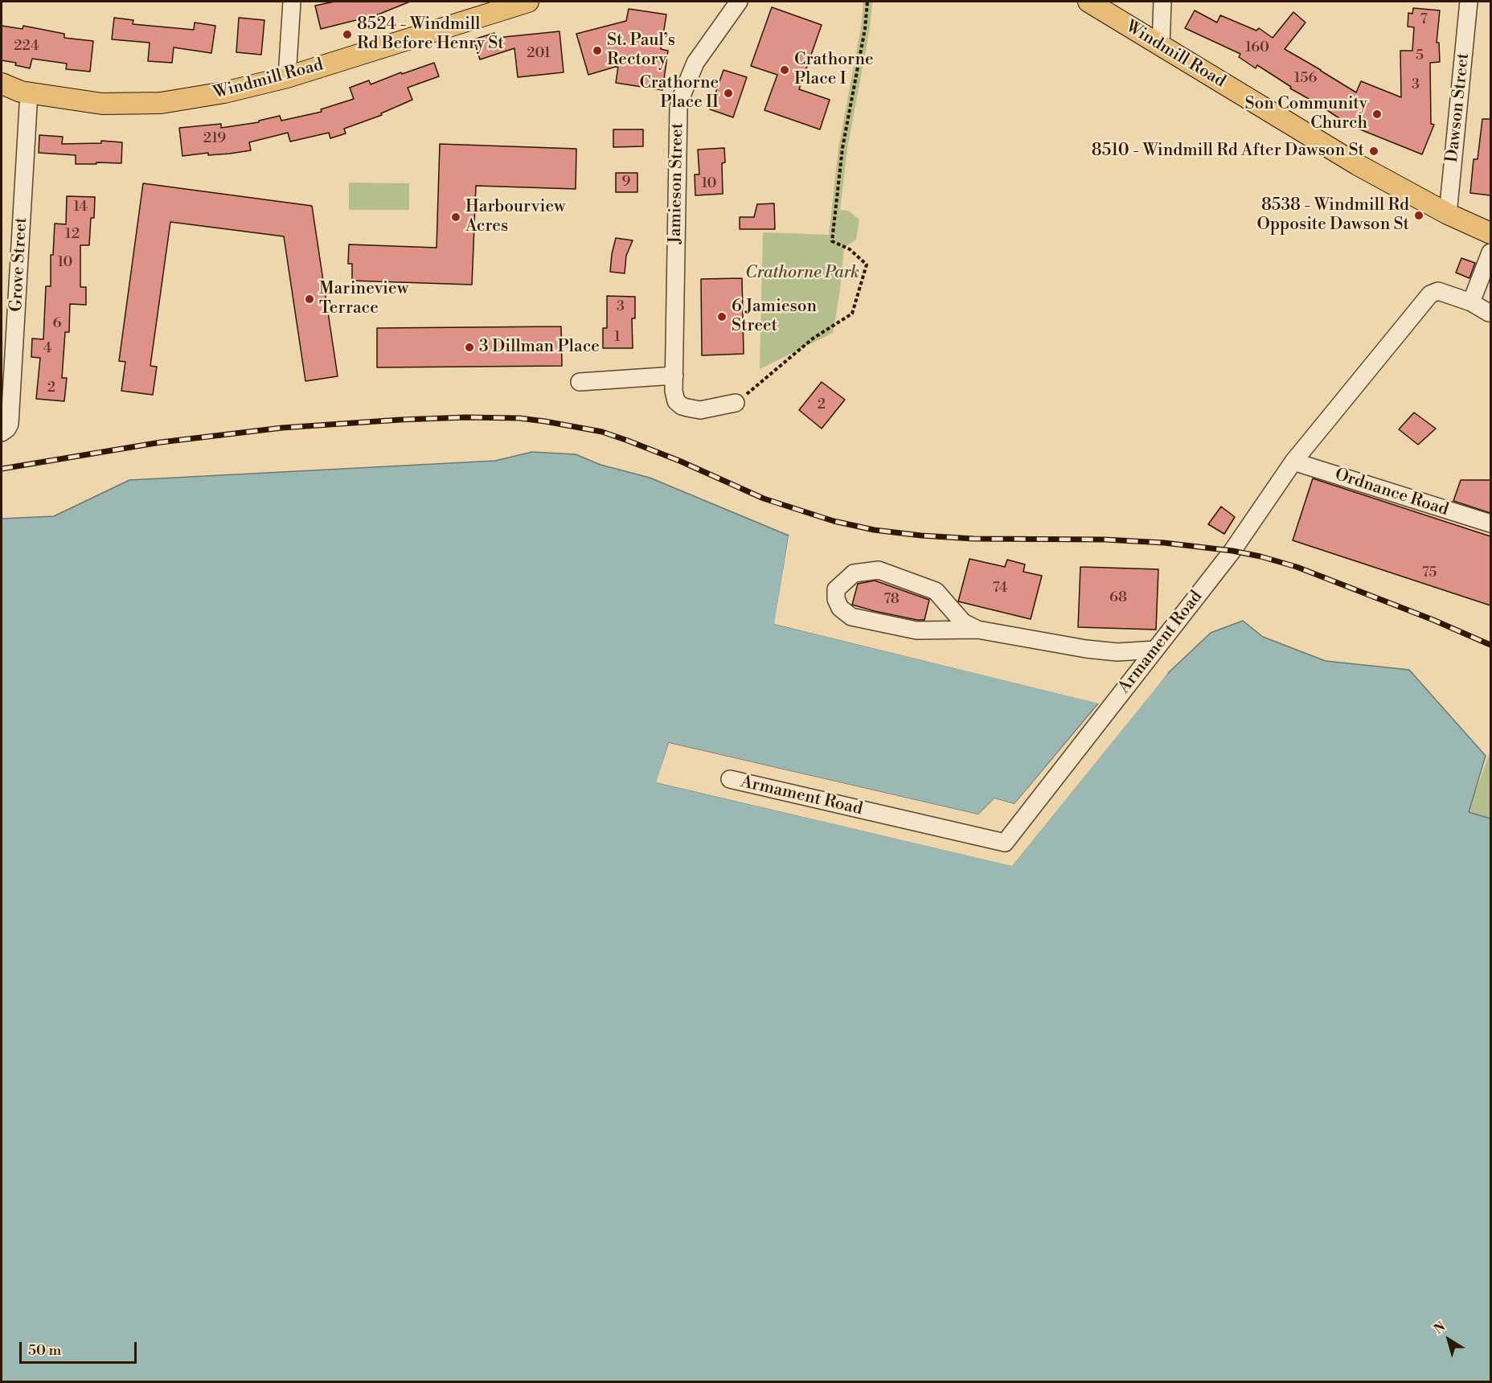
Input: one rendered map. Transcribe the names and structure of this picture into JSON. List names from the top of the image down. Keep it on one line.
{"streets":{"main road":["Windmill Road"],"street":["Dawson Street","Jamieson Street","Grove Street","Ordnance Road","Armament Road"]},"crossings":[["Windmill Road","Dawson Street"],["Windmill Road","Grove Street"],["Ordnance Road","Armament Road"]],"parks":["Crathorne Park"],"places":["8524 - Windmill Rd Before Henry St","St. Paul’s Rectory","Crathorne Place I","Crathorne Place II","Son Community Church","8510 - Windmill Rd After Dawson St","8538 - Windmill Rd Opposite Dawson St","Harbourview Acres","Marineview Terrace","6 Jamieson Street","3 Dillman Place"],"house_numbers":["7","224","160","201","5","156","3","219","9","10","14","12","10","3","6","1","4","2","2","75","74","68","78"],"scale_bar":"50 m","north":"top left"}
